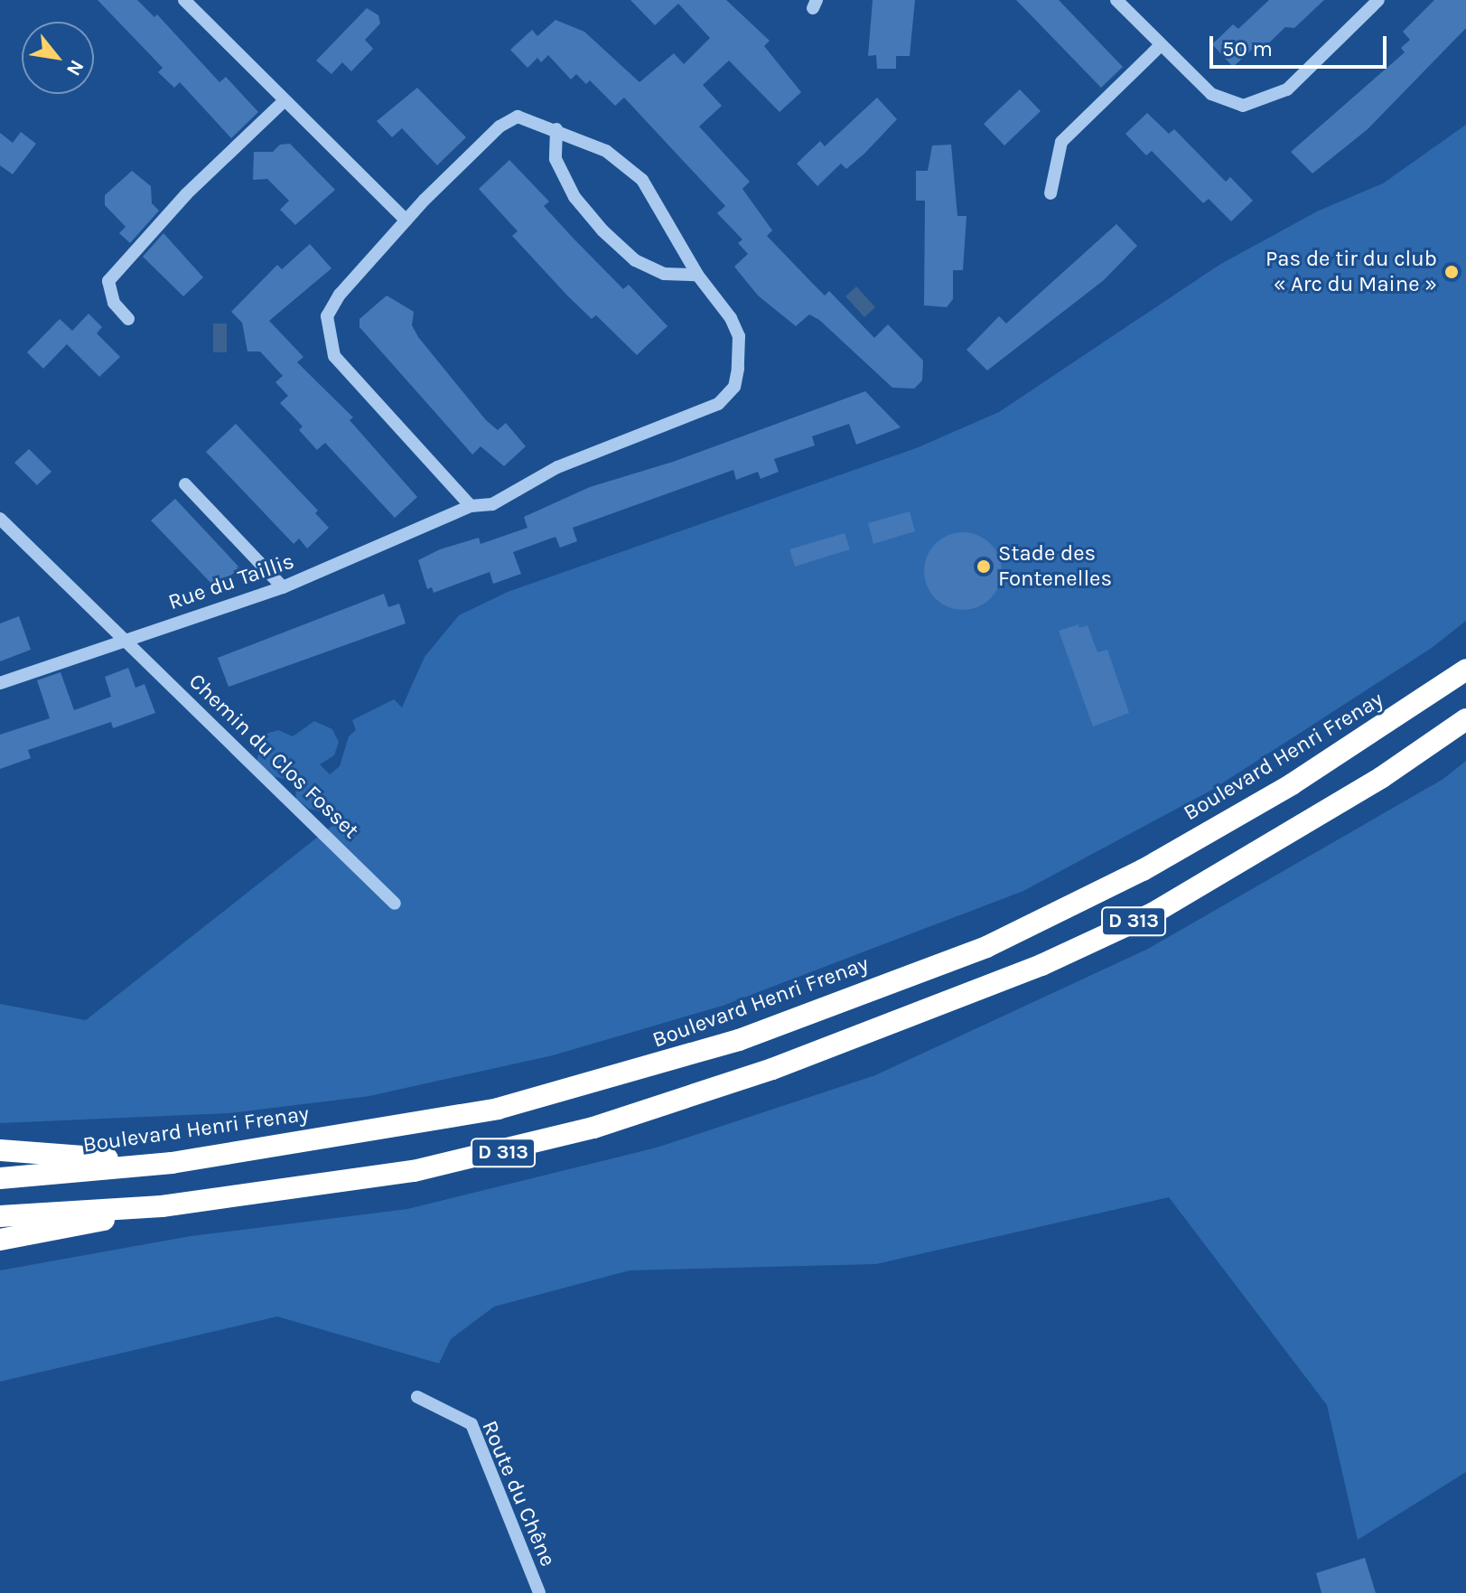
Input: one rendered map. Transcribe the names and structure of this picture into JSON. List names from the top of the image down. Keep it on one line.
{"streets":{"highway":["Boulevard Henri Frenay","D 313"],"street":["Rue du Taillis","Chemin du Clos Fosset","Route du Chêne"]},"crossings":[["Rue du Taillis","Chemin du Clos Fosset"],["Boulevard Henri Frenay","D 313"]],"places":["Pas de tir du club « Arc du Maine »","Stade des Fontenelles"],"scale_bar":"50 m","north":"bottom right"}
